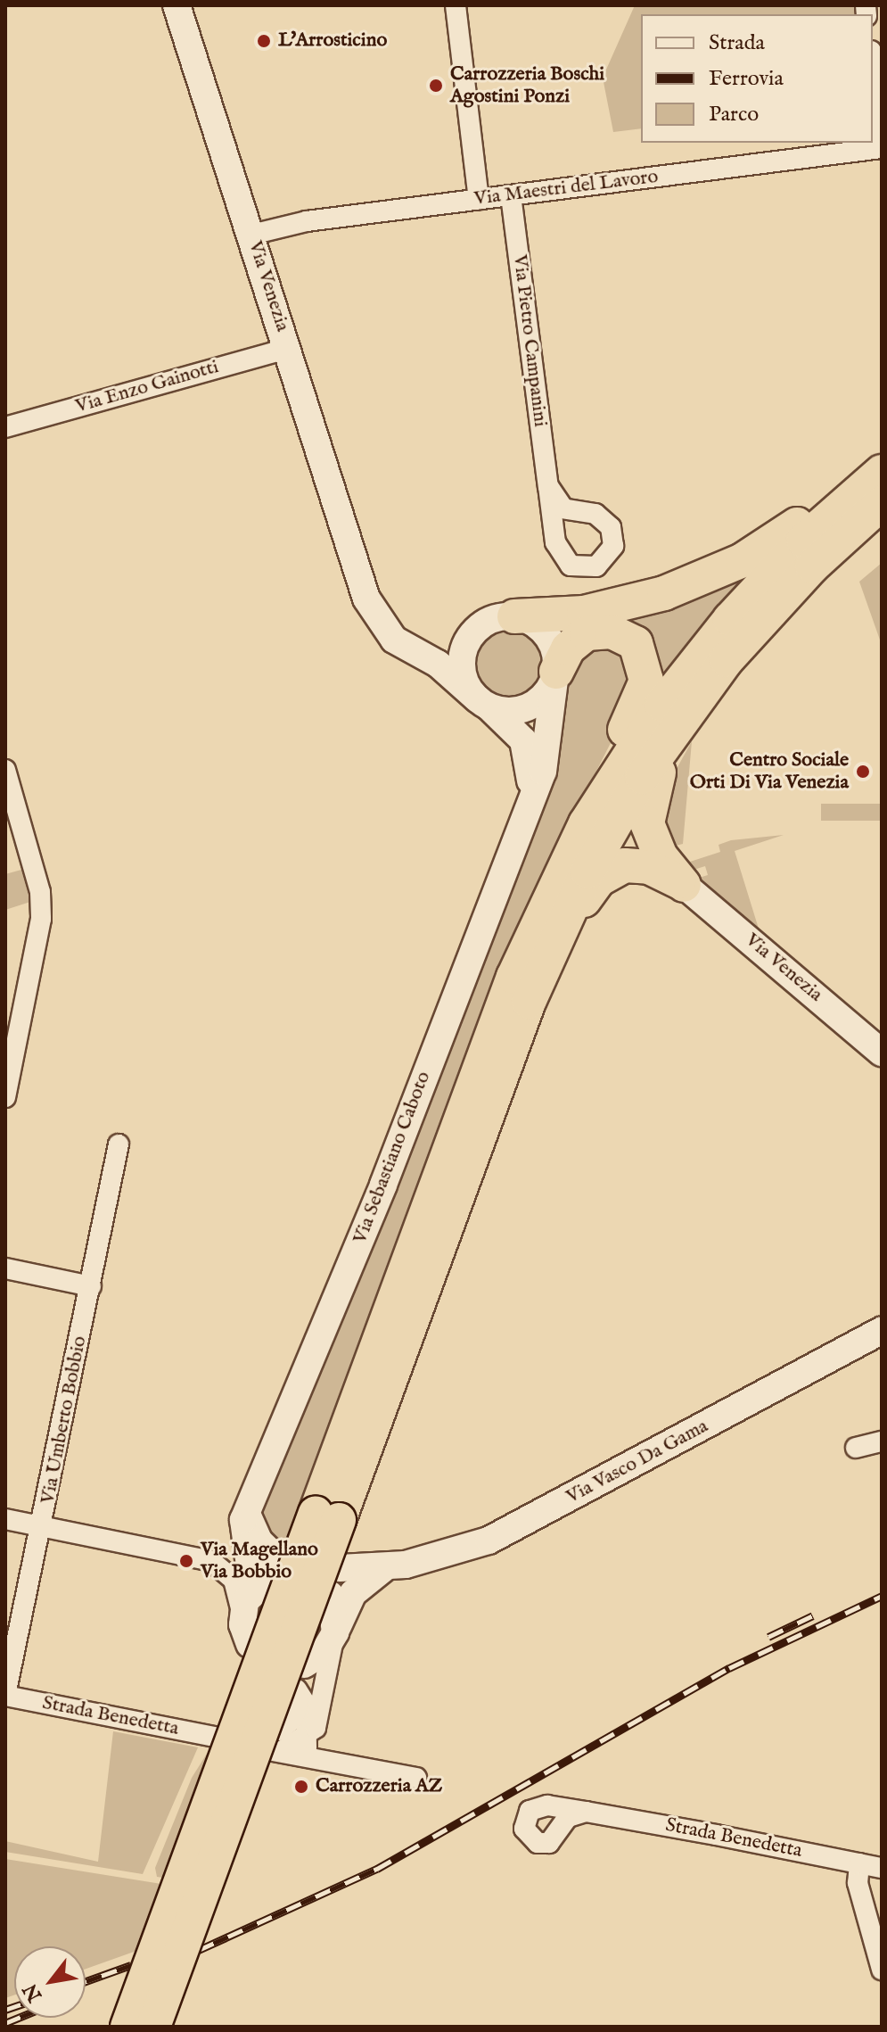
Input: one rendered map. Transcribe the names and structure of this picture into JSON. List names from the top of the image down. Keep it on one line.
{"streets":{"street":["Via Maestri del Lavoro","Via Venezia","Via Pietro Campanini","Via Enzo Gainotti","Via Sebastiano Caboto","Via Umberto Bobbio","Via Vasco Da Gama","Strada Benedetta"]},"crossings":[["Via Maestri del Lavoro","Via Venezia"],["Via Maestri del Lavoro","Via Pietro Campanini"],["Via Venezia","Via Enzo Gainotti"],["Via Venezia","Via Sebastiano Caboto"],["Via Umberto Bobbio","Strada Benedetta"]],"places":["L'Arrosticino","Carrozzeria Boschi Agostini Ponzi","Centro Sociale Orti Di Via Venezia","Via Magellano Via Bobbio","Carrozzeria AZ"],"legend":["Strada","Ferrovia","Parco"],"north":"bottom left"}
